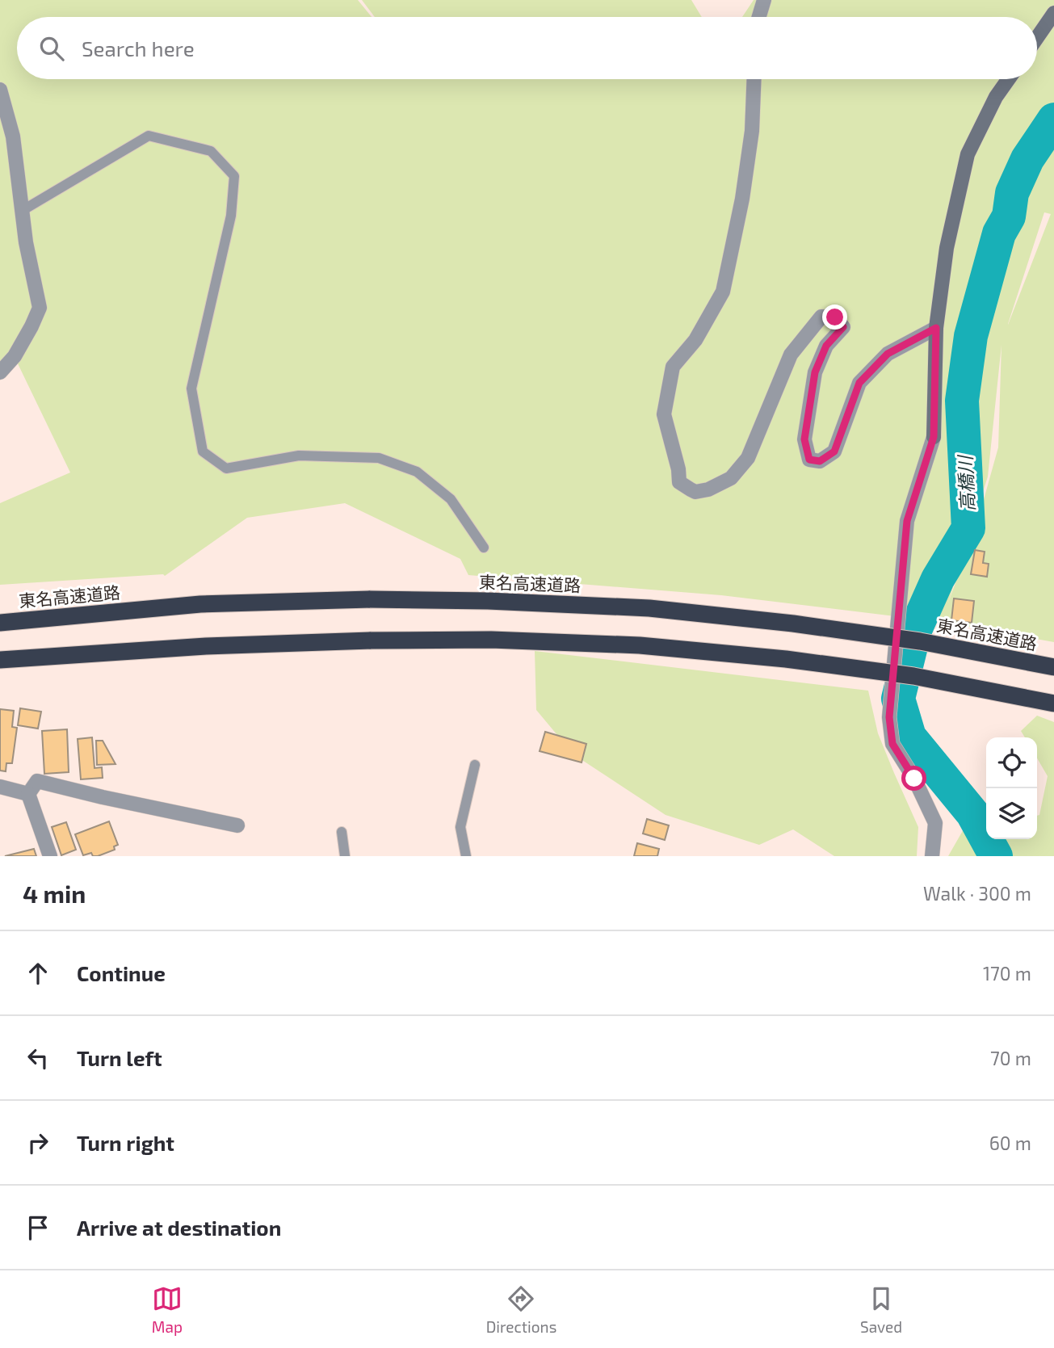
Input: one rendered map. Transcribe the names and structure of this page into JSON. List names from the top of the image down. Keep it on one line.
{"streets":{"highway":["東名高速道路"]},"water":["高橋川"],"page":{"search":"Search here","heading":["4 min","Walk · 300 m"],"list":[["Continue","170 m"],["Turn left","70 m"],["Turn right","60 m"],"Arrive at destination"],"nav":["Map","Directions","Saved"]}}
